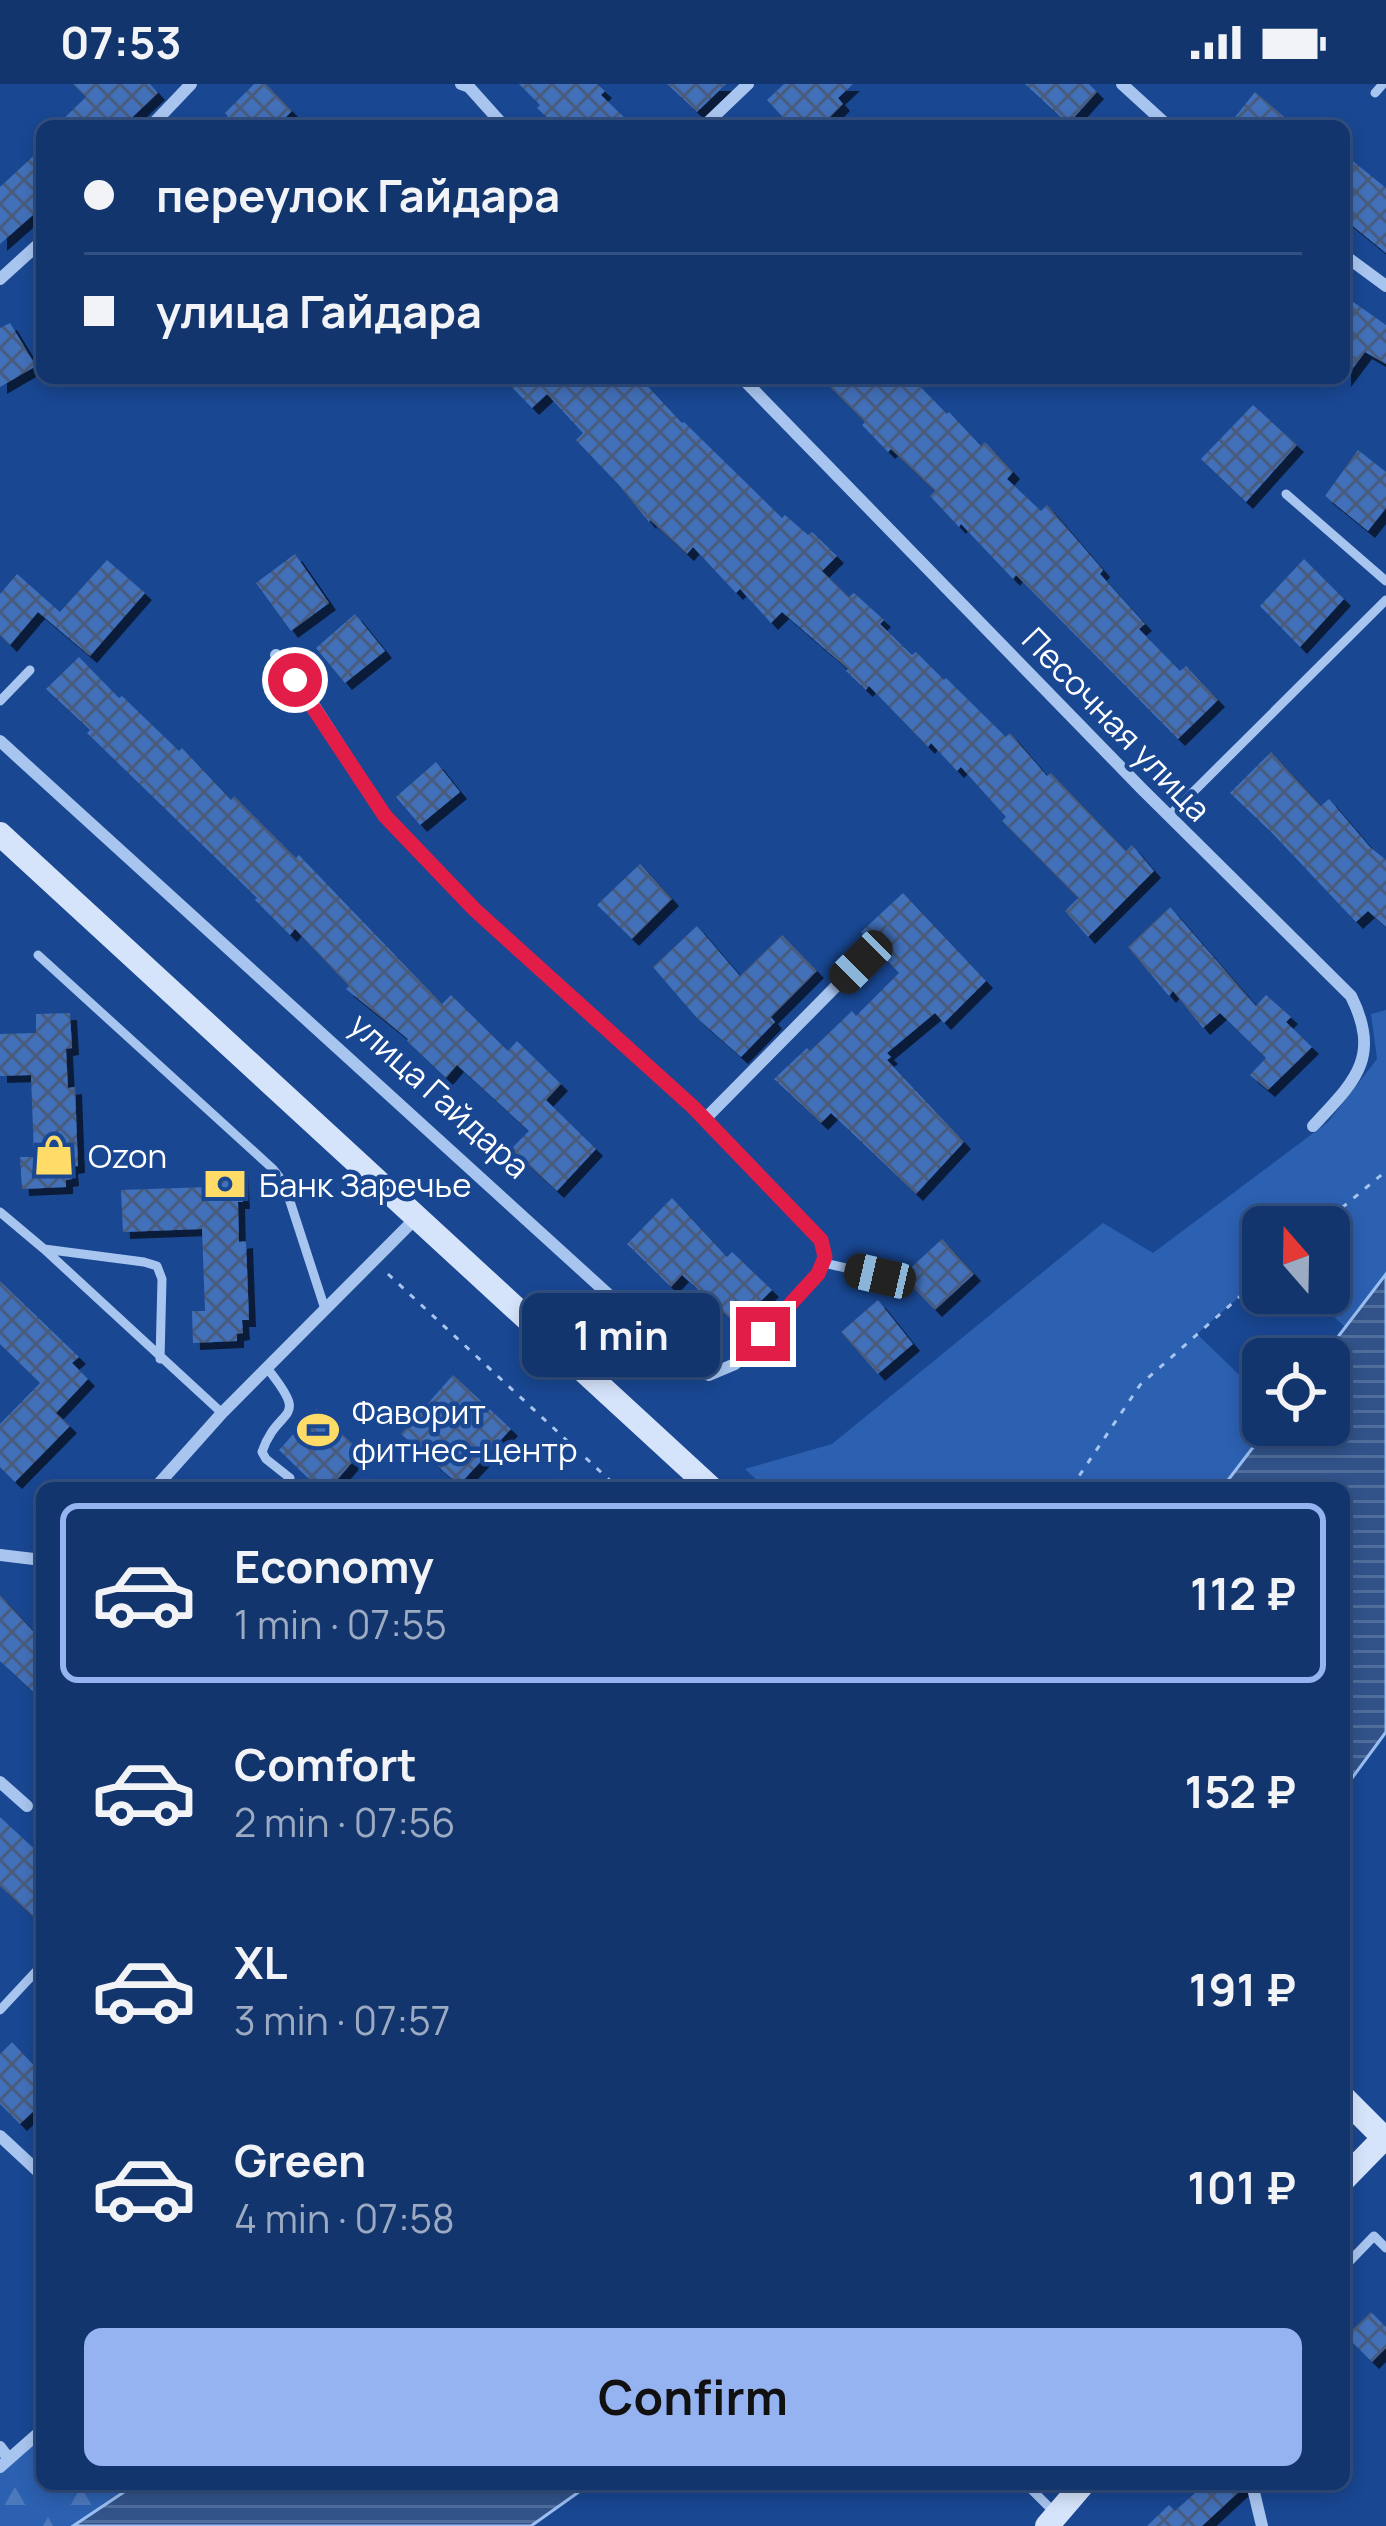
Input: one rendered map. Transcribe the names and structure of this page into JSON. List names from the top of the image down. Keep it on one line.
{"streets":{"street":["Песочная улица","улица Гайдара"]},"places":{"shop":["Ozon"],"bank":["Банк Заречье"],"sports":["Фаворит фитнес-центр"]},"north":"top","page":{"status":"07:53","banner":["переулок Гайдара","улица Гайдара"],"bubble":"1 min","list":[{"name":"Economy","note":"1 min · 07:55","value":"112 ₽"},{"name":"Comfort","note":"2 min · 07:56","value":"152 ₽"},{"name":"XL","note":"3 min · 07:57","value":"191 ₽"},{"name":"Green","note":"4 min · 07:58","value":"101 ₽"}],"buttons":"Confirm"}}
